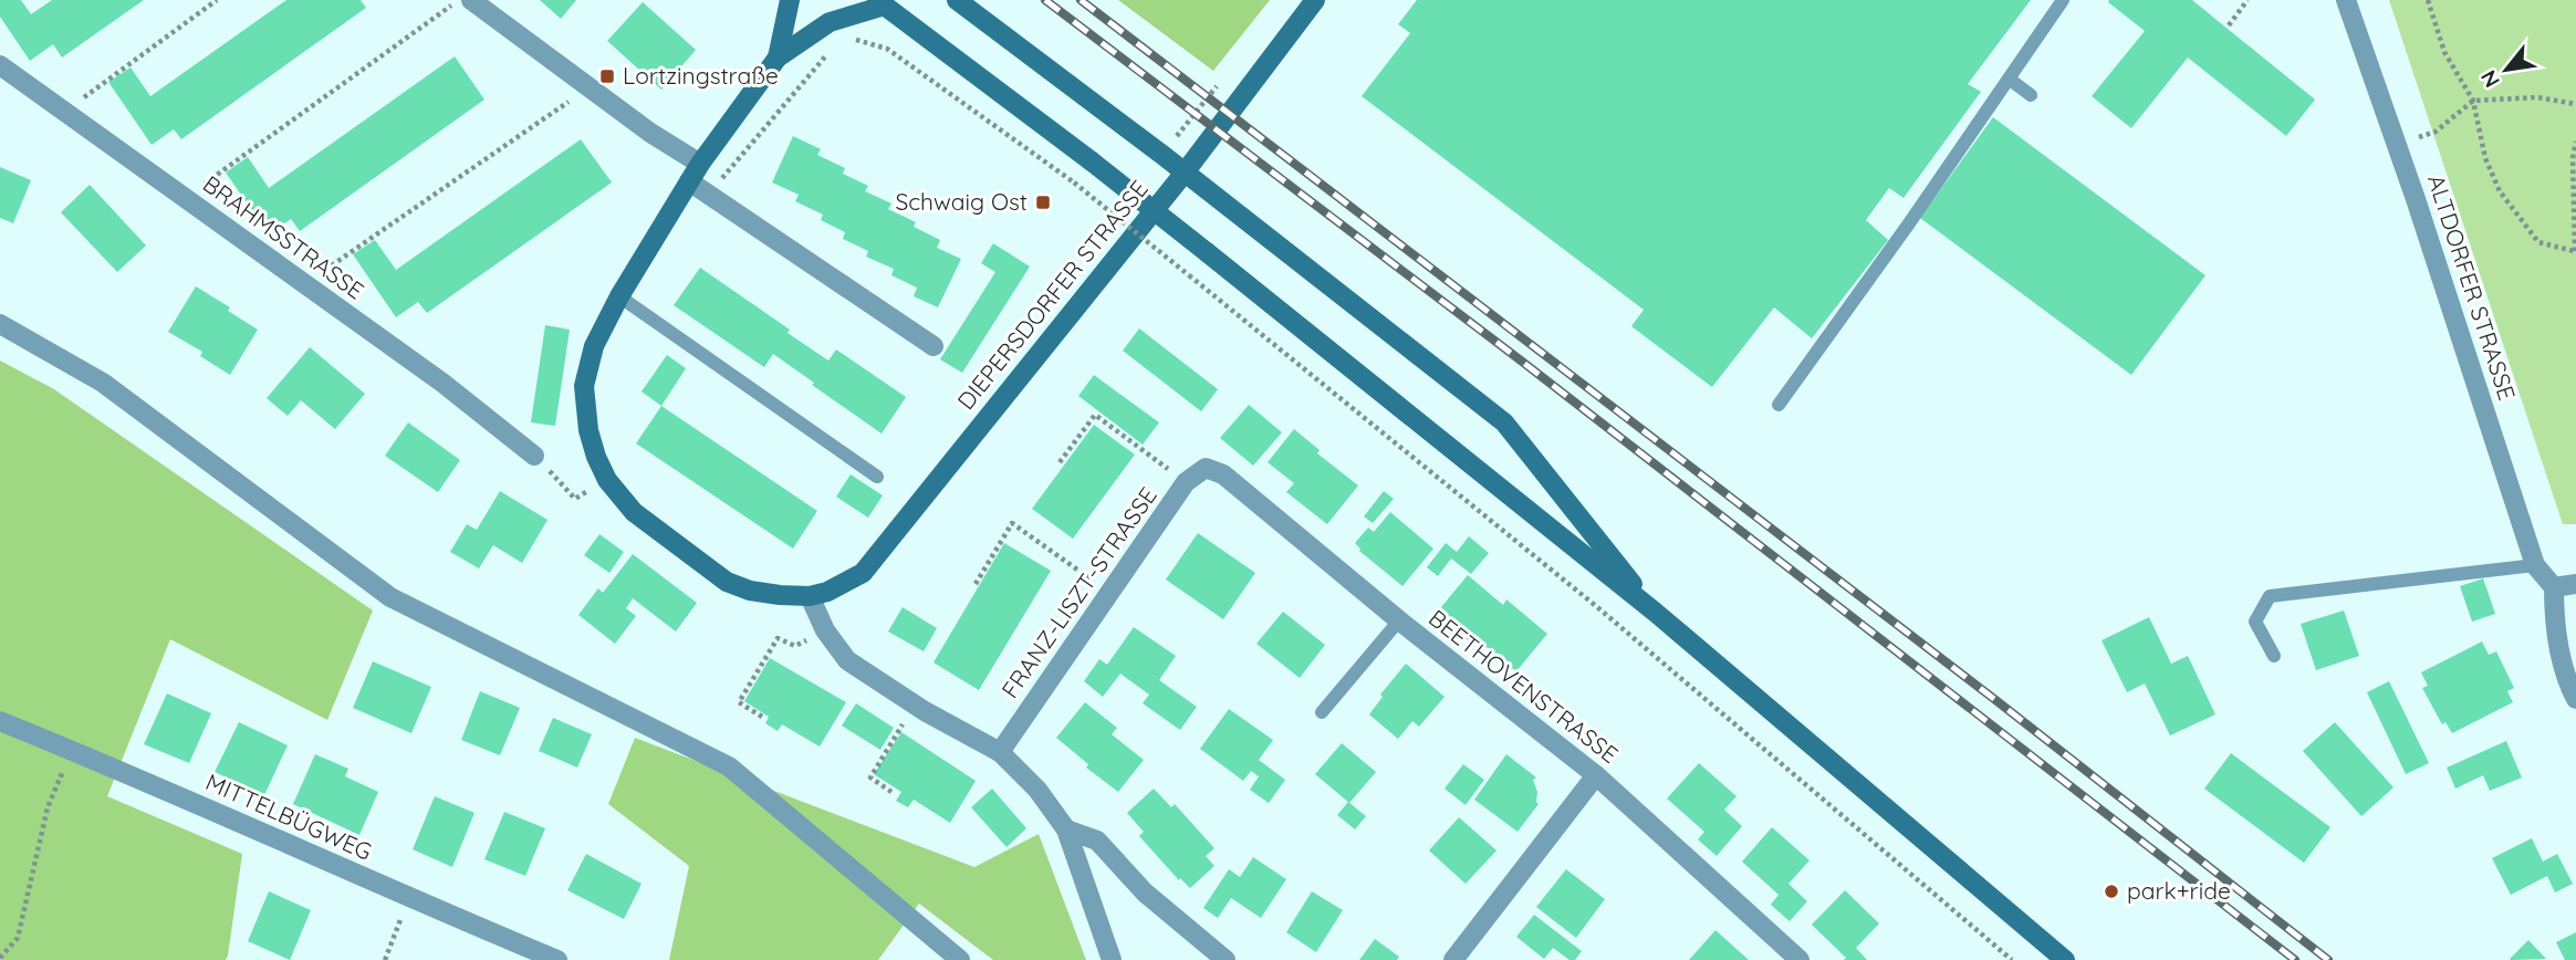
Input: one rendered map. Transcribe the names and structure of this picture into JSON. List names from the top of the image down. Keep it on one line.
{"streets":{"main road":["DIEPERSDORFER STRASSE"],"street":["BRAHMSSTRASSE","ALTDORFER STRASSE","FRANZ-LISZT-STRASSE","BEETHOVENSTRASSE","MITTELBÜGWEG"]},"crossings":[["FRANZ-LISZT-STRASSE","BEETHOVENSTRASSE"]],"places":{"transit":["Lortzingstraße","Schwaig Ost"],"other":["park+ride"]},"north":"bottom left"}
